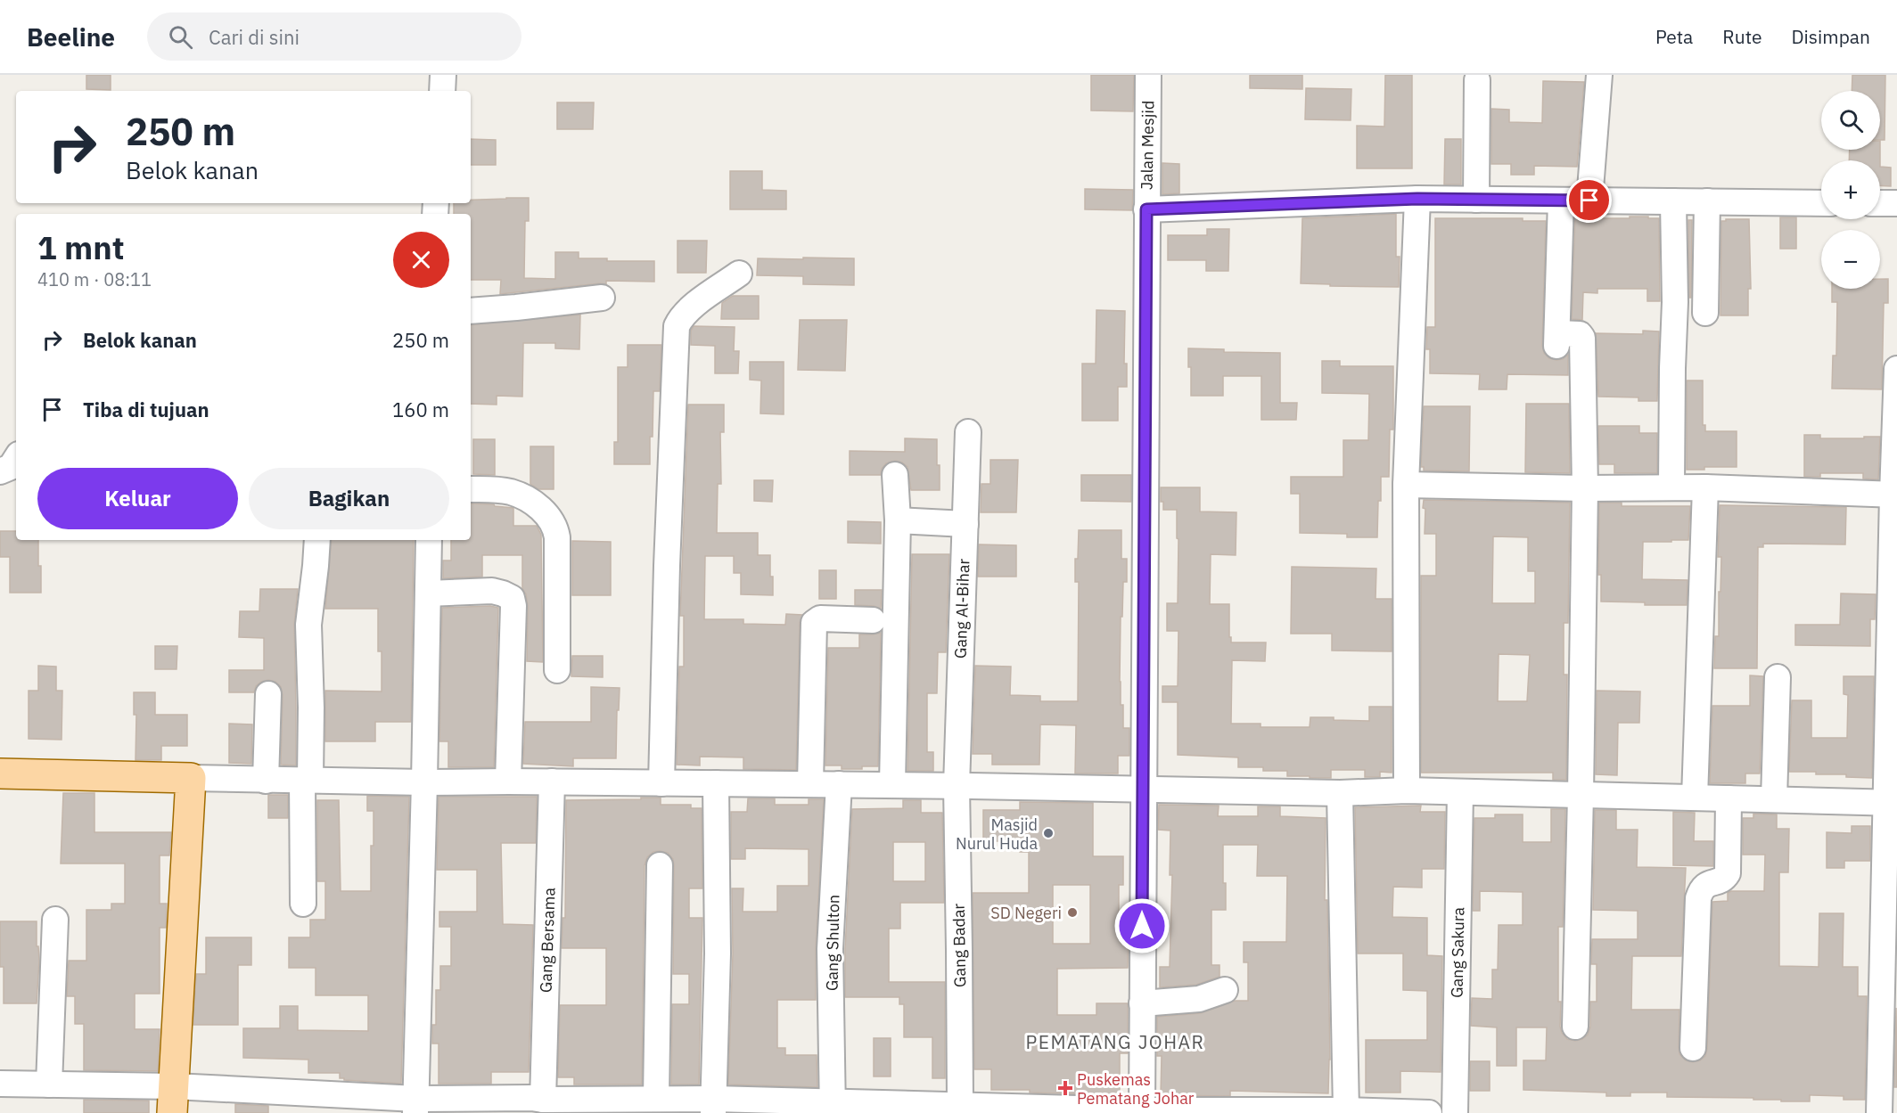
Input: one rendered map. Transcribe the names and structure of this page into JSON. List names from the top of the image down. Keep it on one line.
{"streets":{"street":["Jalan Mesjid","Gang Al-Bihar","Gang Bersama","Gang Shulton","Gang Badar","Gang Sakura"]},"crossings":[["Gang Al-Bihar","Gang Badar"]],"districts":["PEMATANG JOHAR"],"places":{"other":["Masjid Nurul Huda","SD Negeri"],"health":["Puskemas Pematang Johar"]},"page":{"header":"Beeline","search":"Cari di sini","nav":["Peta","Rute","Disimpan"],"map_buttons":["+","−"],"turn":["250 m","Belok kanan"],"heading":["1 mnt","410 m · 08:11"],"list":[{"name":"Belok kanan","value":"250 m"},{"name":"Tiba di tujuan","value":"160 m"}],"buttons":["Keluar","Bagikan"]}}
